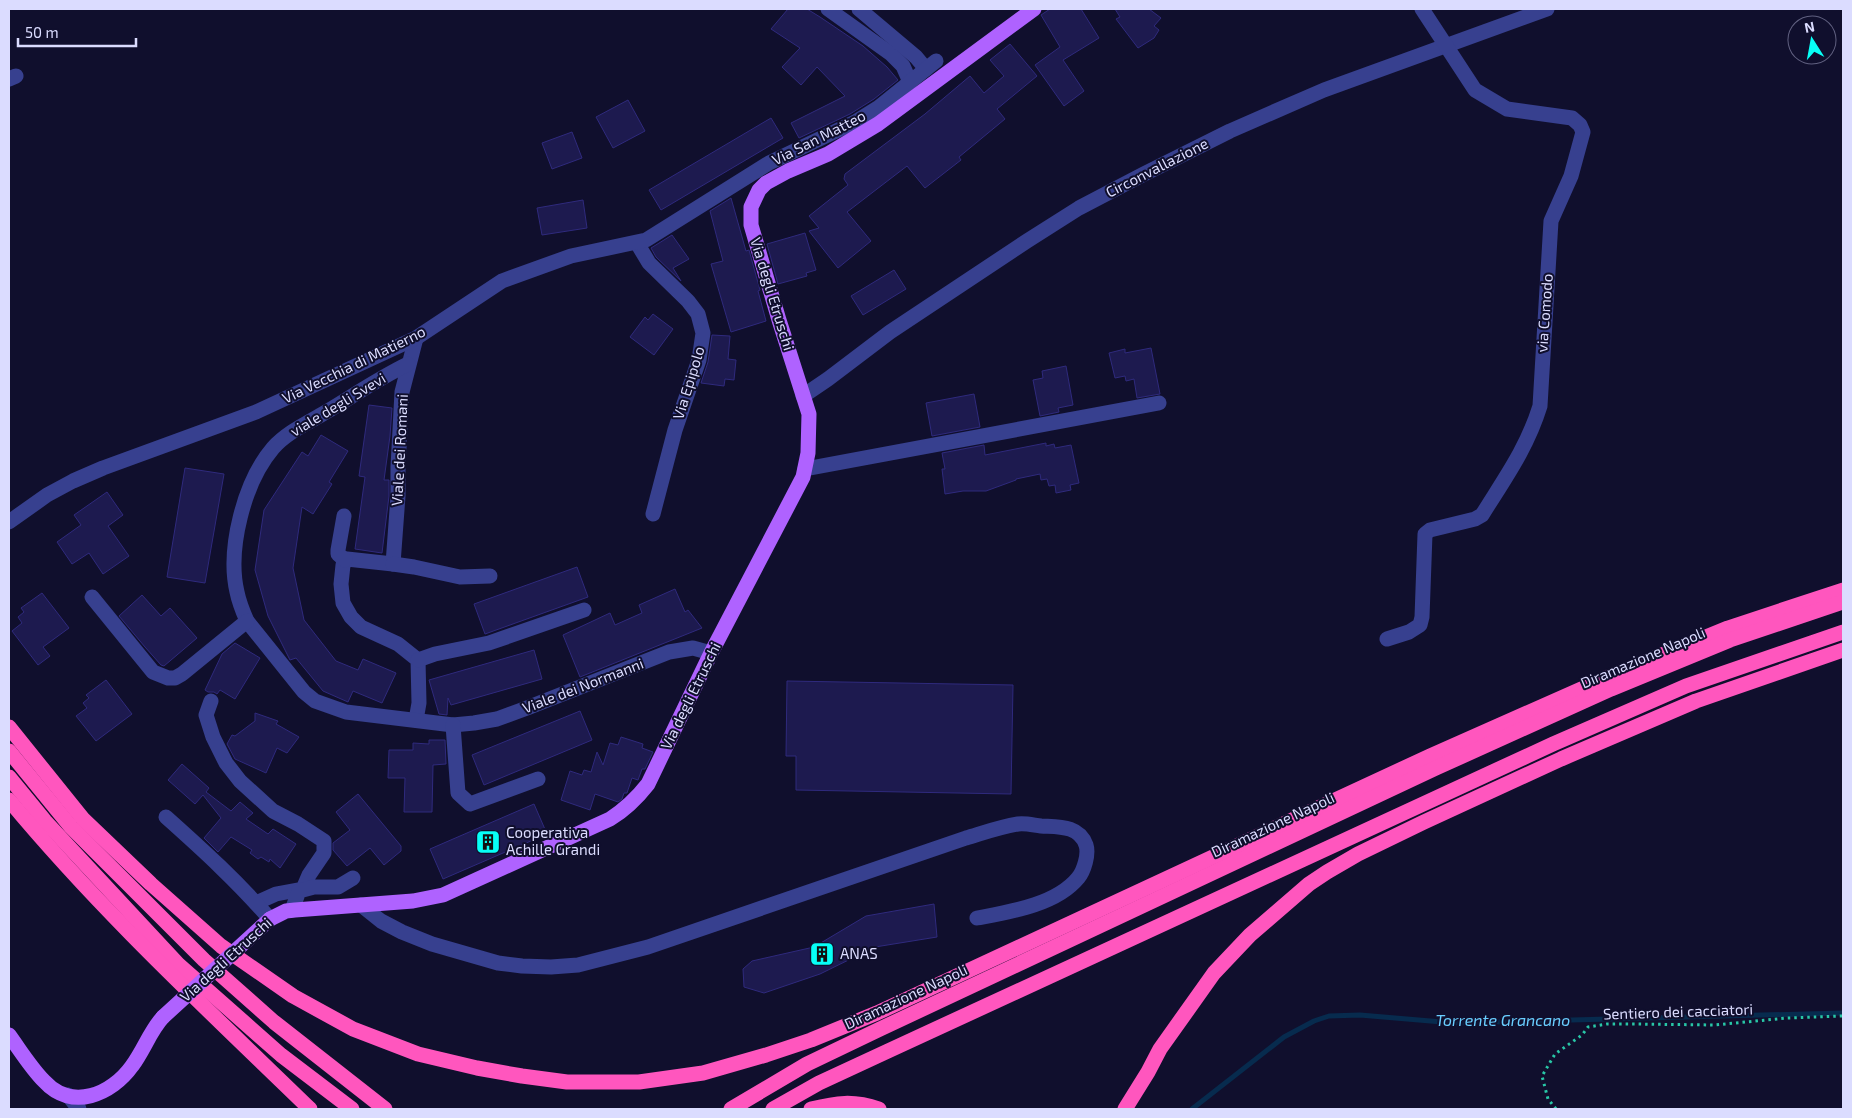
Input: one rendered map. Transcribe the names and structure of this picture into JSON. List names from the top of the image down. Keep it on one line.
{"streets":{"highway":["Diramazione Napoli"],"main road":["Via degli Etruschi"],"street":["Via San Matteo","Circonvallazione","via Comodo","Via Vecchia di Matierno","Via Epipolo","viale degli Svevi","Viale dei Romani","Viale dei Normanni"],"path":["Sentiero dei cacciatori"]},"crossings":[["Via San Matteo","Via Vecchia di Matierno"],["Circonvallazione","Via degli Etruschi"],["Circonvallazione","via Comodo"],["Via degli Etruschi","Viale dei Normanni"],["Via Vecchia di Matierno","Via Epipolo"],["Via Vecchia di Matierno","Viale dei Romani"],["viale degli Svevi","Viale dei Romani"],["viale degli Svevi","Viale dei Normanni"]],"water":["Torrente Grancano"],"places":{"building":["Cooperativa Achille Grandi","ANAS"]},"scale_bar":"50 m","north":"top"}
